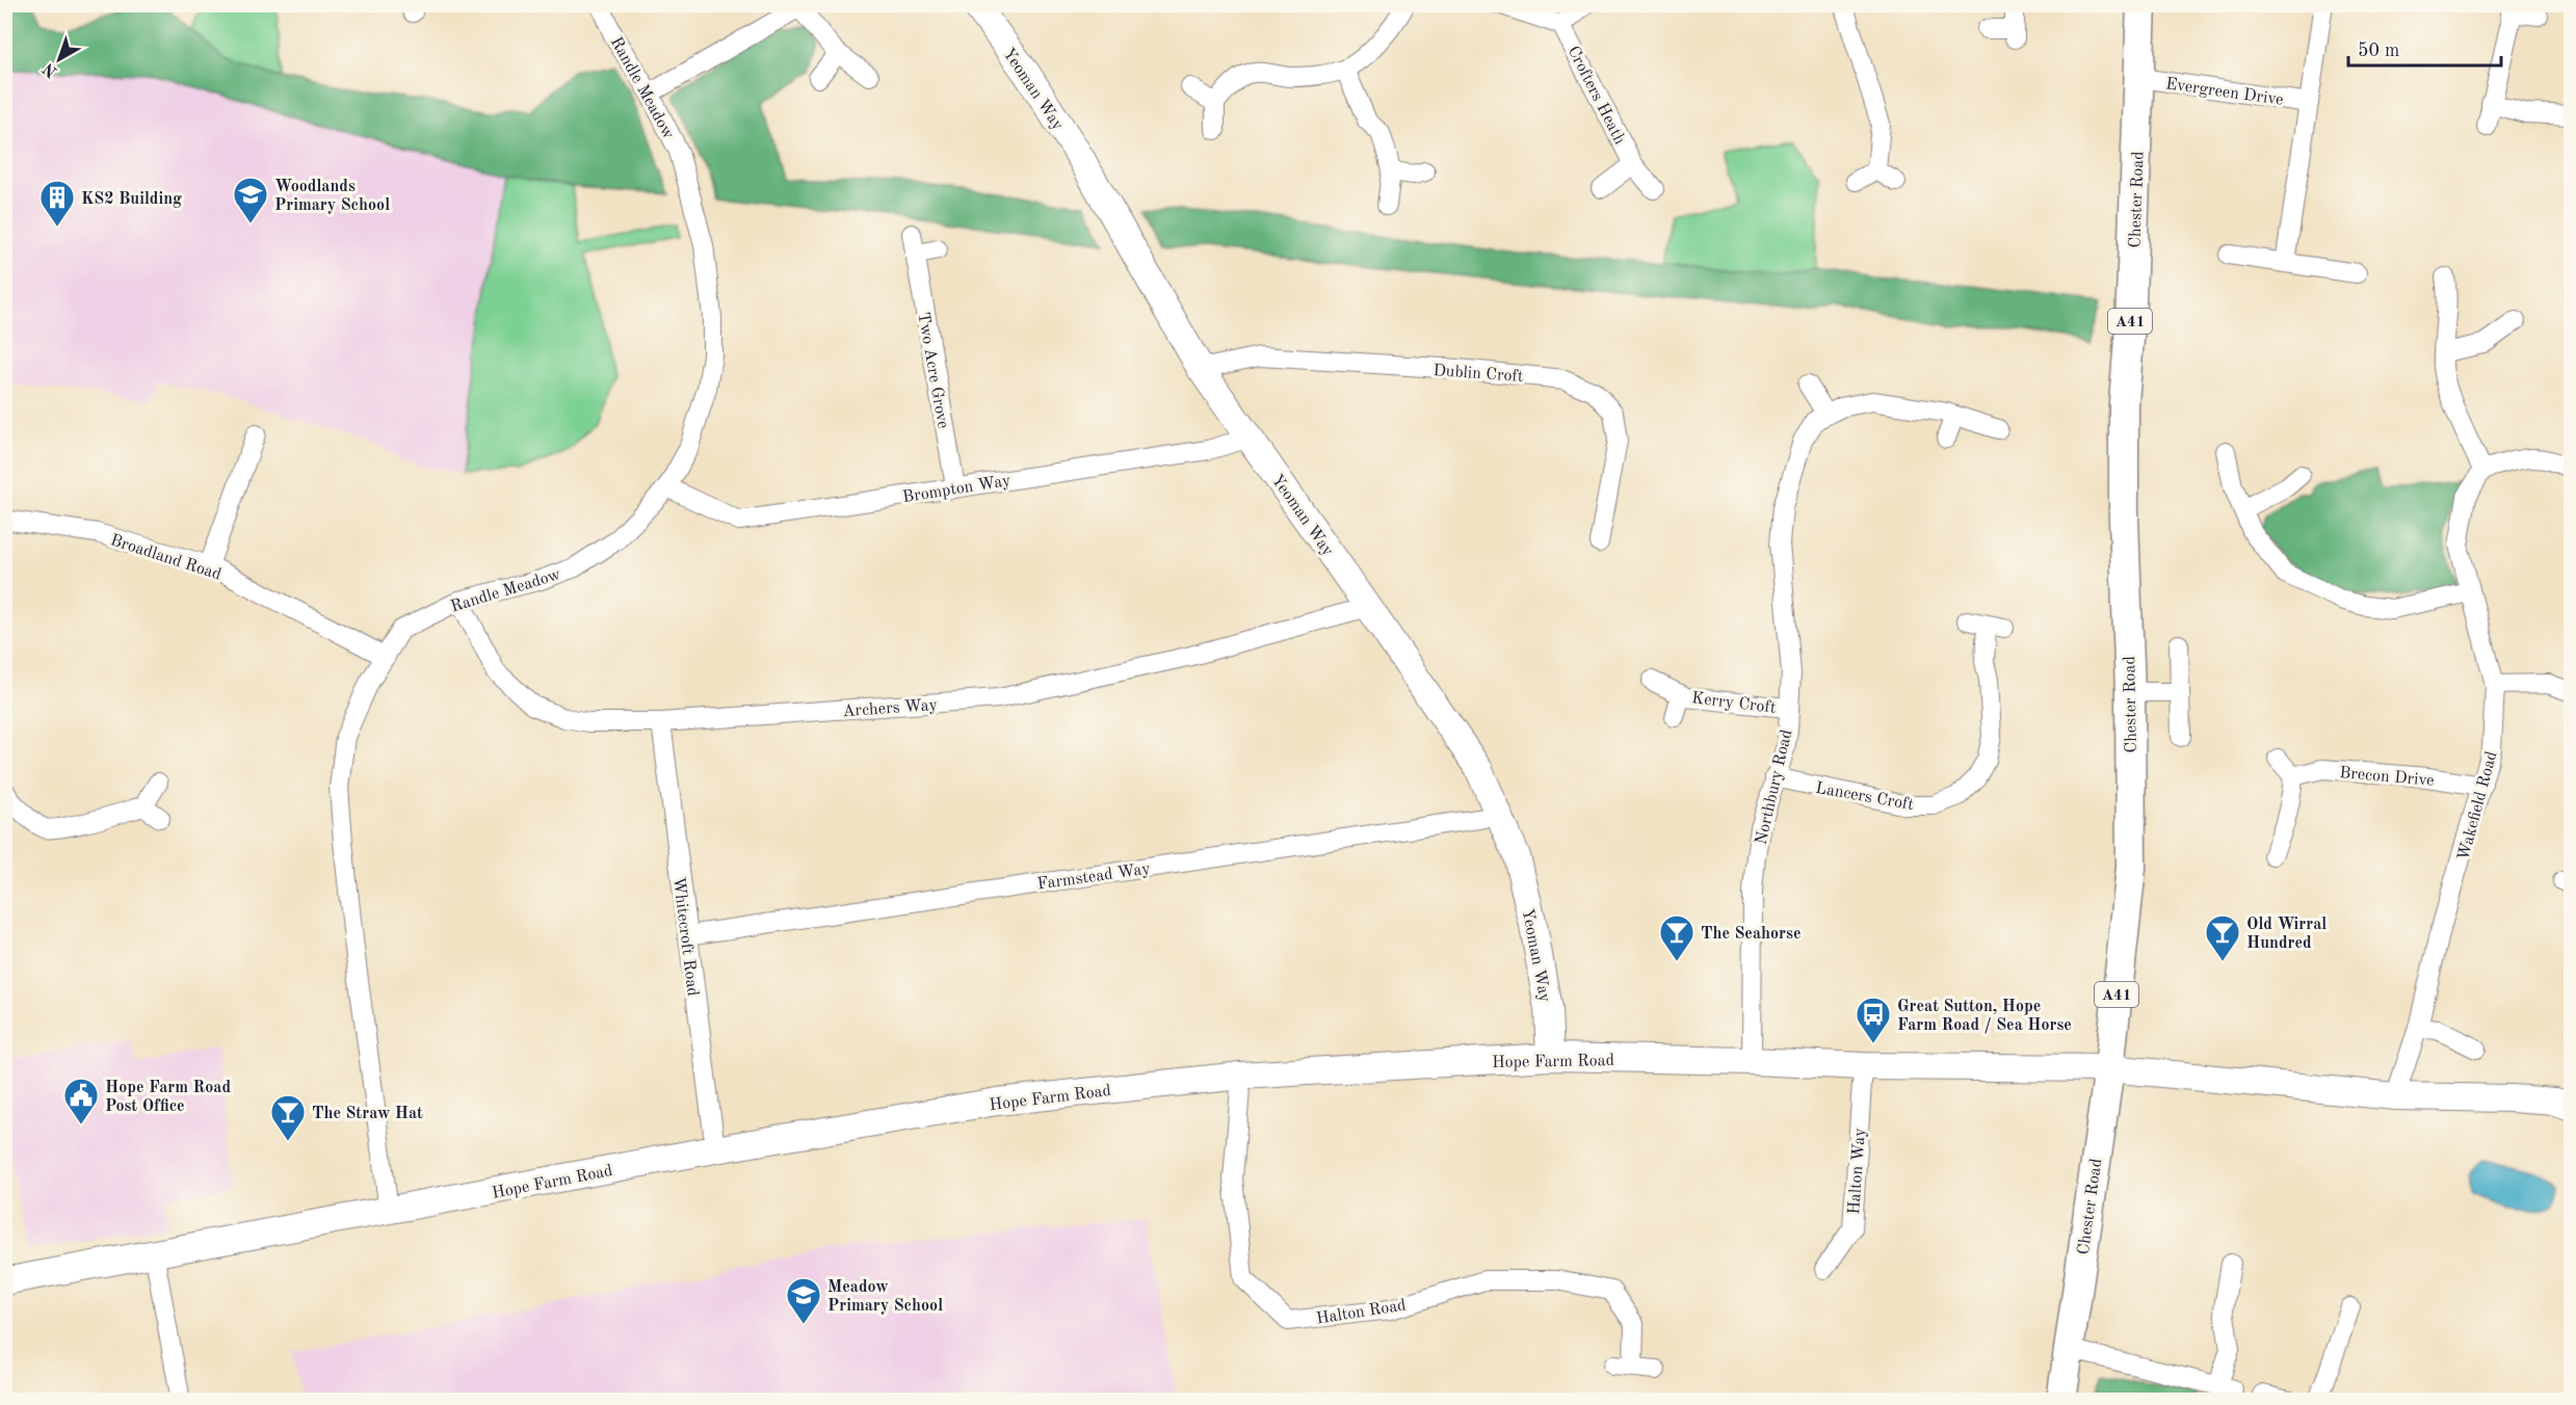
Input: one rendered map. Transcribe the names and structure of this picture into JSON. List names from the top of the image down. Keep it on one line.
{"streets":{"main road":["Chester Road","A41"],"street":["Randle Meadow","Yeoman Way","Evergreen Drive","Crofters Heath","Two Acre Grove","Dublin Croft","Brompton Way","Broadland Road","Kerry Croft","Archers Way","Brecon Drive","Northbury Road","Lancers Croft","Wakefield Road","Farmstead Way","Whitecroft Road","Hope Farm Road","Halton Way","Halton Road"]},"crossings":[["Randle Meadow","Brompton Way"],["Randle Meadow","Broadland Road"],["Randle Meadow","Archers Way"],["Randle Meadow","Hope Farm Road"],["Yeoman Way","Dublin Croft"],["Yeoman Way","Brompton Way"],["Yeoman Way","Archers Way"],["Yeoman Way","Farmstead Way"],["Yeoman Way","Hope Farm Road"],["Evergreen Drive","Chester Road"],["Chester Road","Hope Farm Road"],["Two Acre Grove","Brompton Way"],["Kerry Croft","Northbury Road"],["Archers Way","Whitecroft Road"],["Brecon Drive","Wakefield Road"],["Northbury Road","Lancers Croft"],["Northbury Road","Hope Farm Road"],["Wakefield Road","Hope Farm Road"],["Farmstead Way","Whitecroft Road"],["Whitecroft Road","Hope Farm Road"],["Hope Farm Road","Halton Way"],["Hope Farm Road","Halton Road"]],"places":{"school or university":["Woodlands Primary School","Meadow Primary School"],"building":["KS2 Building"],"bar":["The Seahorse","Old Wirral Hundred","The Straw Hat"],"bus stop":["Great Sutton, Hope Farm Road / Sea Horse"],"public building":["Hope Farm Road Post Office"]},"scale_bar":"50 m","north":"bottom left"}
